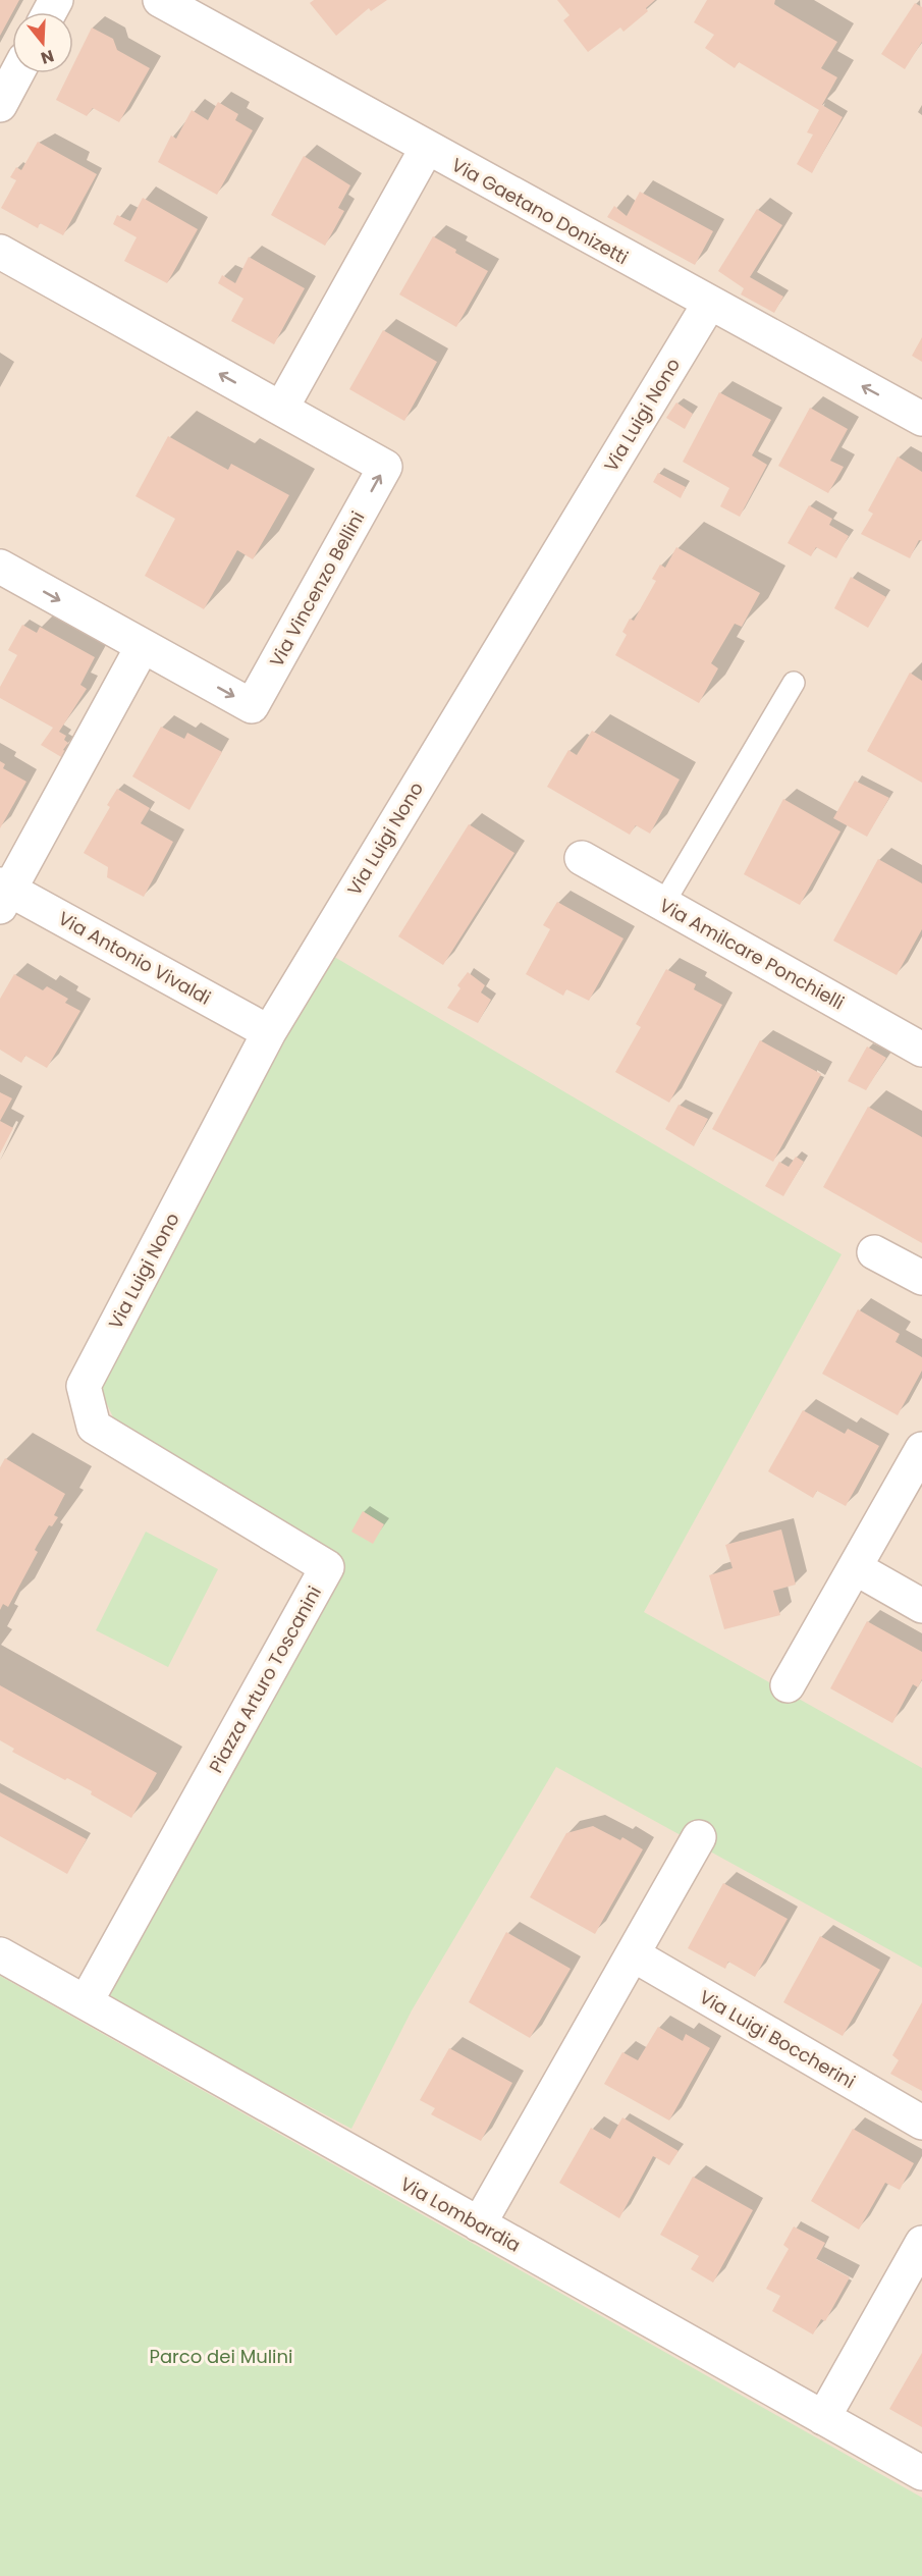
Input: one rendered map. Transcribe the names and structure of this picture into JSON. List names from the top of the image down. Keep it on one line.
{"streets":{"street":["Via Gaetano Donizetti","Via Luigi Nono","Via Vincenzo Bellini","Via Amilcare Ponchielli","Via Antonio Vivaldi","Piazza Arturo Toscanini","Via Luigi Boccherini","Via Lombardia"]},"crossings":[["Via Gaetano Donizetti","Via Luigi Nono"],["Via Luigi Nono","Via Antonio Vivaldi"],["Via Luigi Nono","Piazza Arturo Toscanini"],["Piazza Arturo Toscanini","Via Lombardia"]],"parks":["Parco dei Mulini"],"north":"bottom"}
